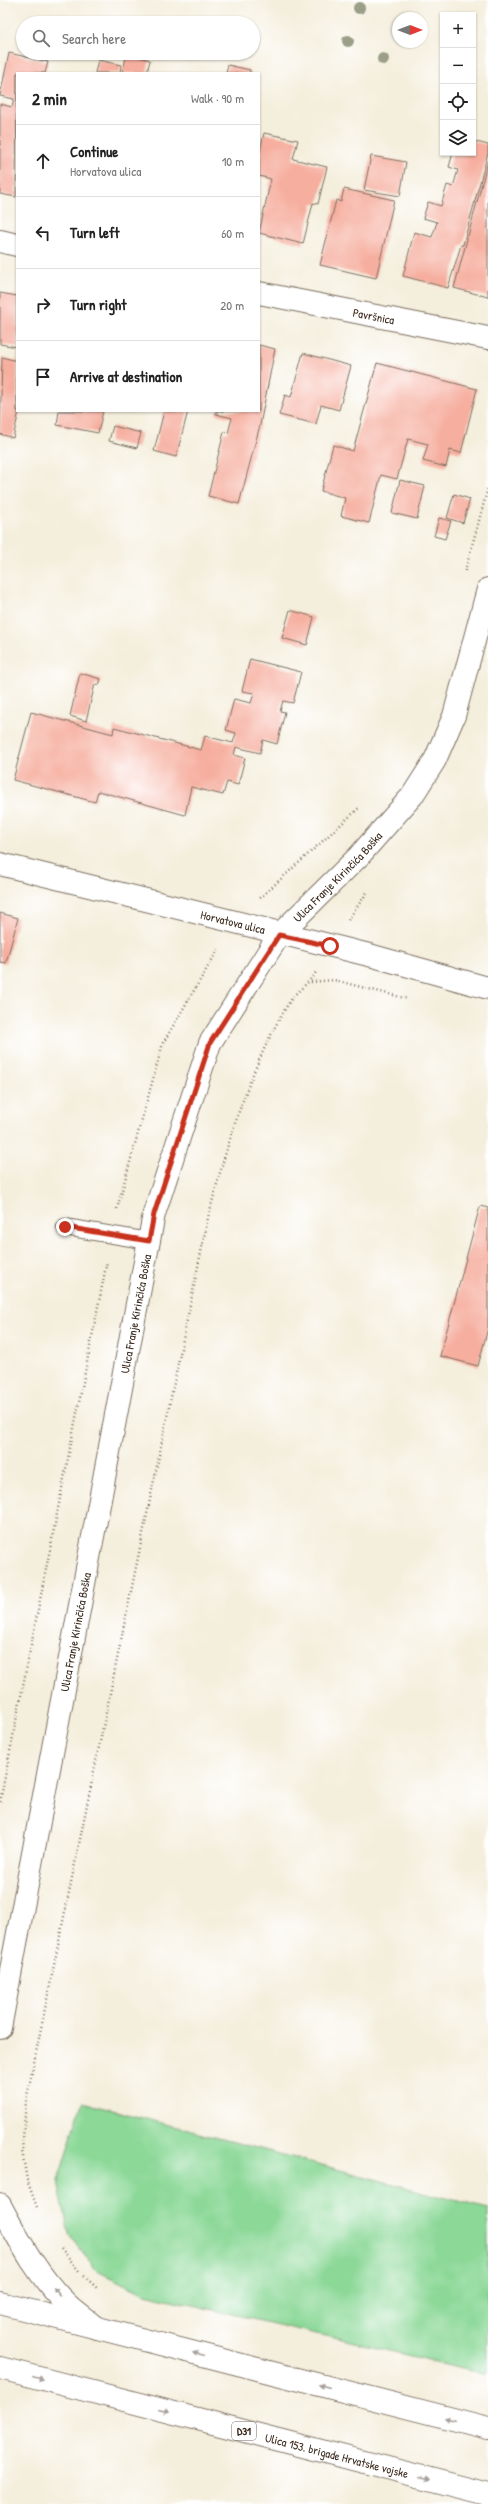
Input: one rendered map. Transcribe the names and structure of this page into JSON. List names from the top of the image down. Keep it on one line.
{"streets":{"street":["Pavršnica","Ulica Franje Kirinčića Boška","Horvatova ulica","D31","Ulica 153. brigade Hrvatske vojske"]},"crossings":[["Ulica Franje Kirinčića Boška","Horvatova ulica"]],"north":"right","page":{"map_buttons":["+","−"],"search":"Search here","heading":["2 min","Walk · 90 m"],"list":[["Continue","Horvatova ulica","10 m"],["Turn left","60 m"],["Turn right","20 m"],"Arrive at destination"]}}
